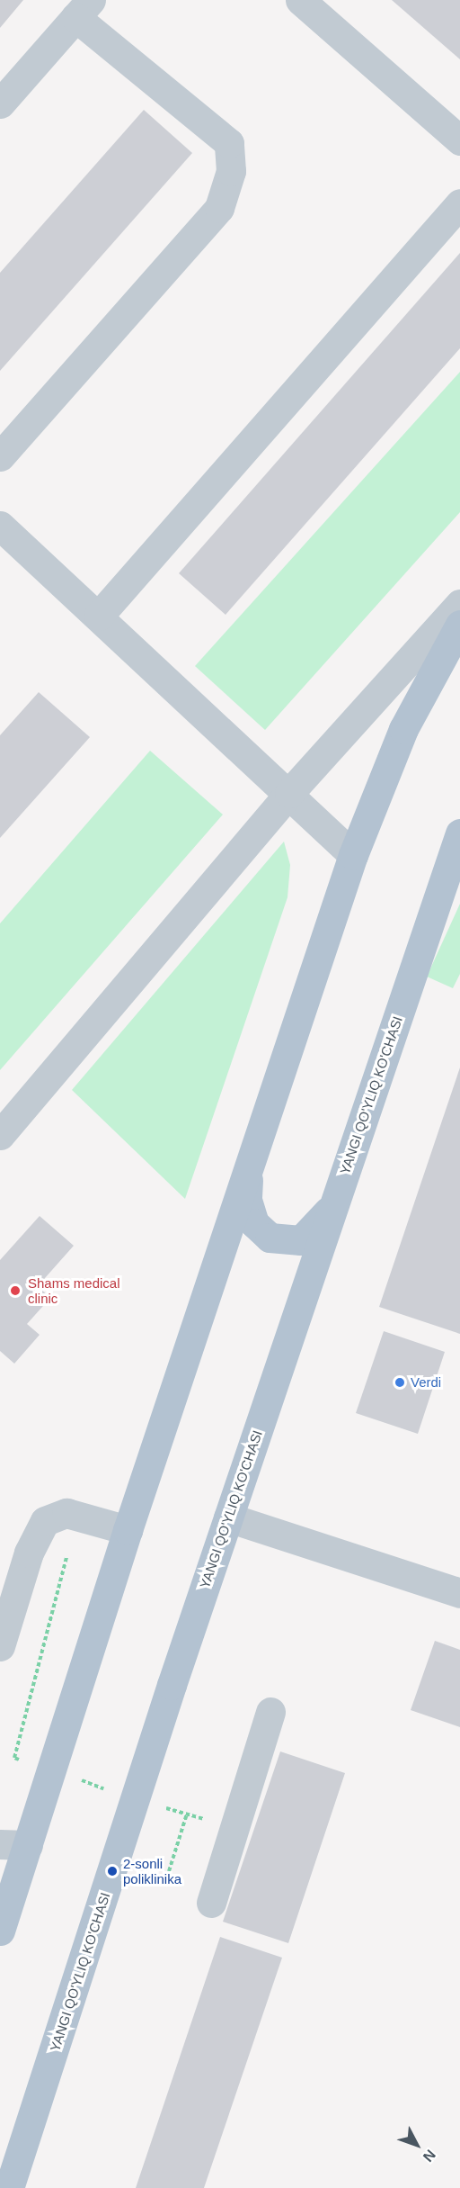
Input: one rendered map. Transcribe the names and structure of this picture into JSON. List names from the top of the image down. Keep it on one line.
{"streets":{"main road":["YANGI QO'YLIQ KO'CHASI"]},"places":["Shams medical clinic","Verdi","2-sonli poliklinika"],"north":"bottom right"}
